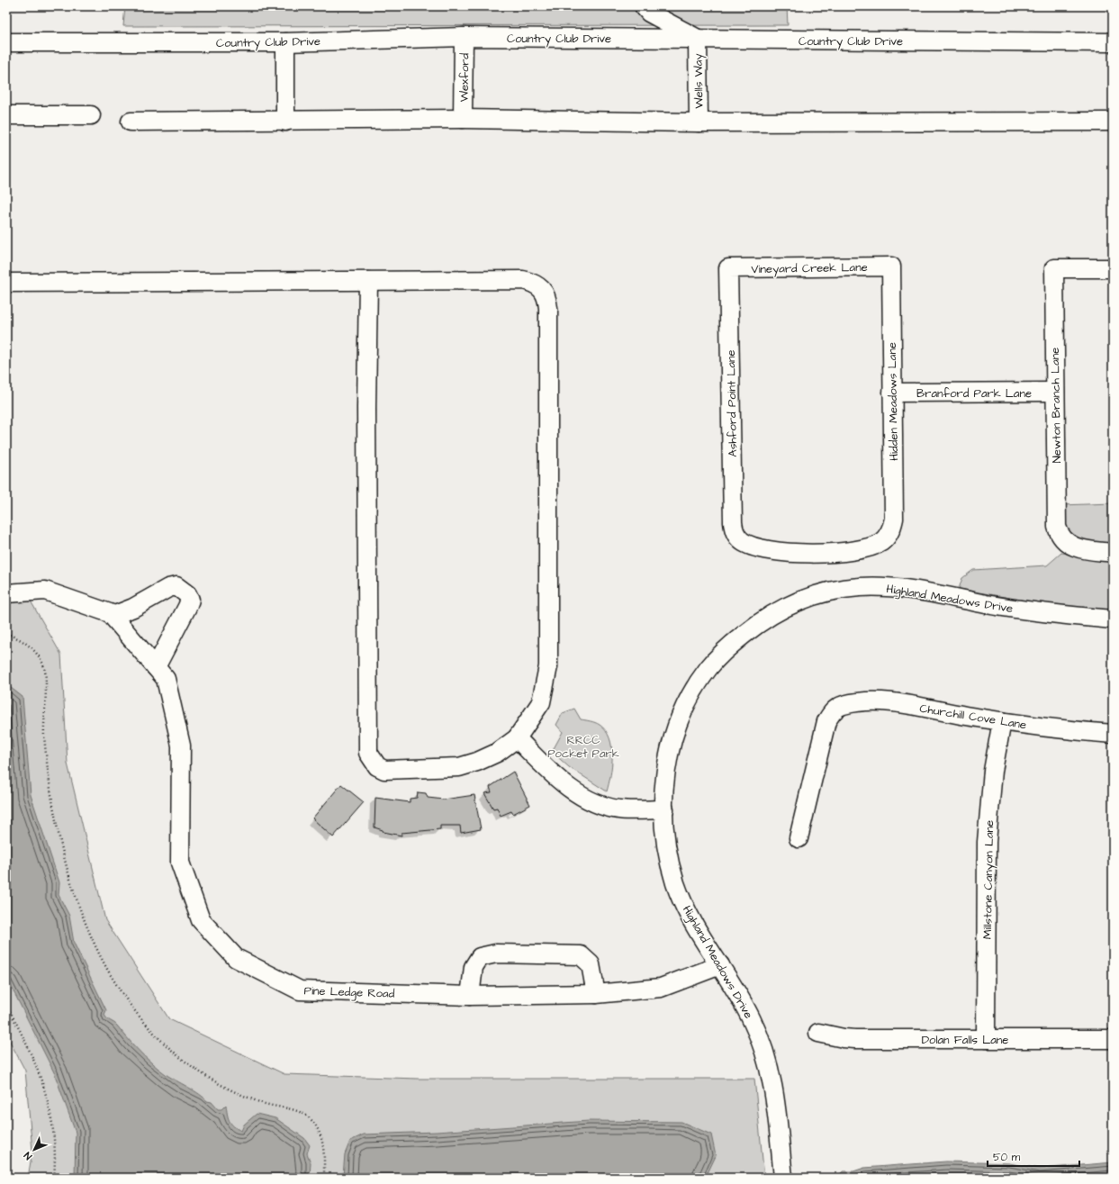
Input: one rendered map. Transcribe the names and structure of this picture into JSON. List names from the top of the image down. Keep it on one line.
{"streets":{"street":["Country Club Drive","Wexford","Wells Way","Vineyard Creek Lane","Branford Park Lane","Hidden Meadows Lane","Ashford Point Lane","Newton Branch Lane","Highland Meadows Drive","Churchill Cove Lane","Millstone Canyon Lane","Pine Ledge Road","Dolan Falls Lane"]},"crossings":[["Country Club Drive","Wexford"],["Country Club Drive","Wells Way"],["Vineyard Creek Lane","Hidden Meadows Lane"],["Vineyard Creek Lane","Ashford Point Lane"],["Branford Park Lane","Hidden Meadows Lane"],["Branford Park Lane","Newton Branch Lane"],["Hidden Meadows Lane","Ashford Point Lane"],["Highland Meadows Drive","Pine Ledge Road"],["Churchill Cove Lane","Millstone Canyon Lane"],["Millstone Canyon Lane","Dolan Falls Lane"]],"parks":["RRCC Pocket Park"],"scale_bar":"50 m","north":"bottom left"}
